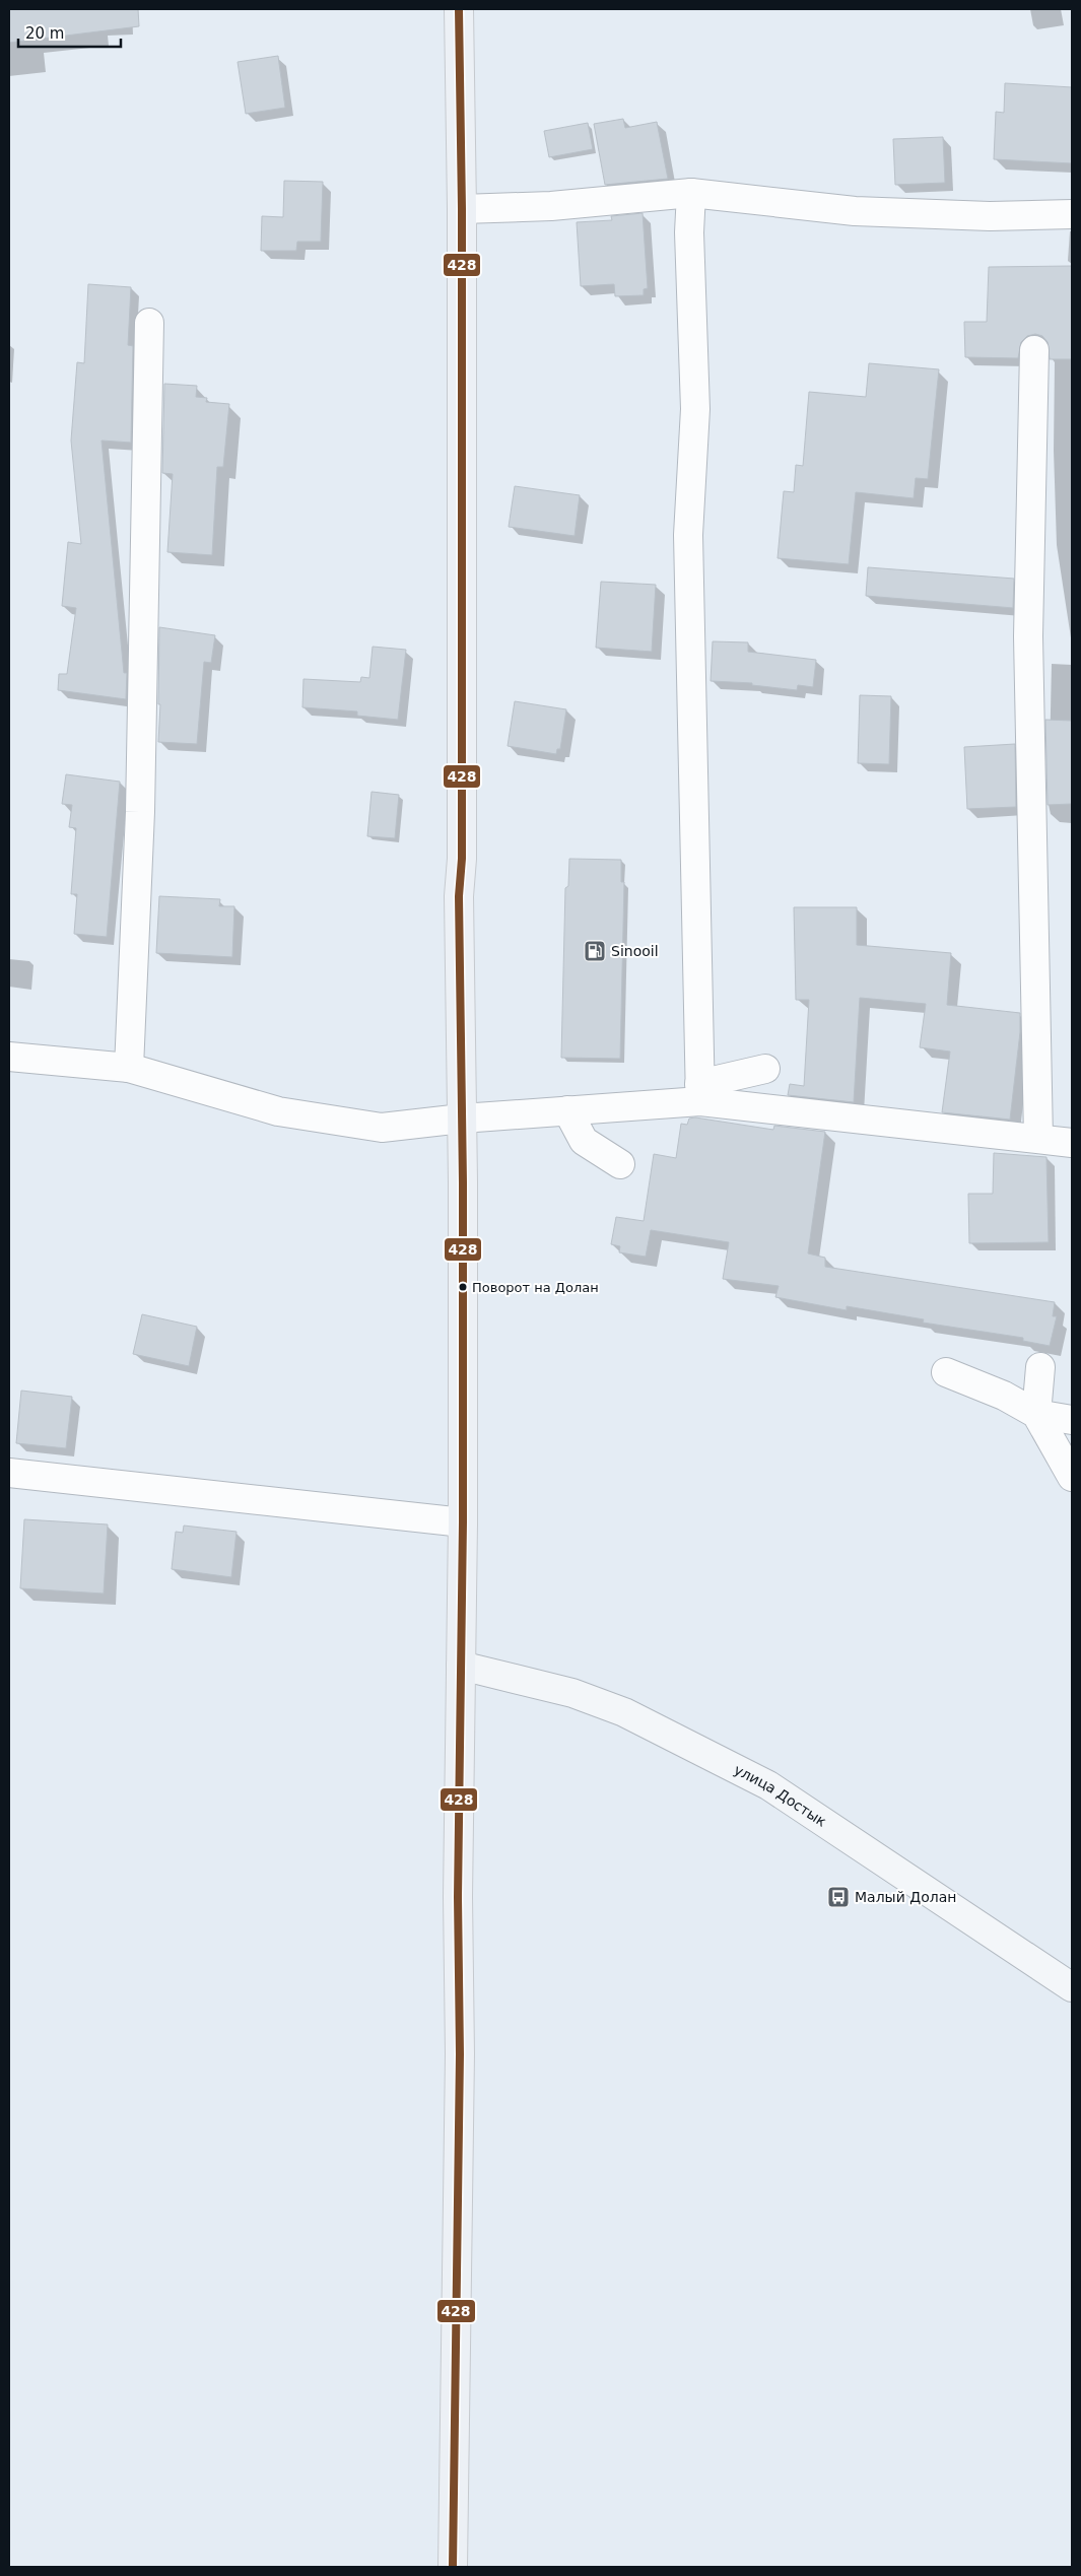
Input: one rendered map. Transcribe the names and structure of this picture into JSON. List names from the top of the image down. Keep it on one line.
{"streets":{"main road":["улица Достык"]},"places":{"fuel station":["Sinooil"],"other":["Поворот на Долан"],"bus stop":["Малый Долан"]},"lines":["transit line 428"],"scale_bar":"20 m"}
